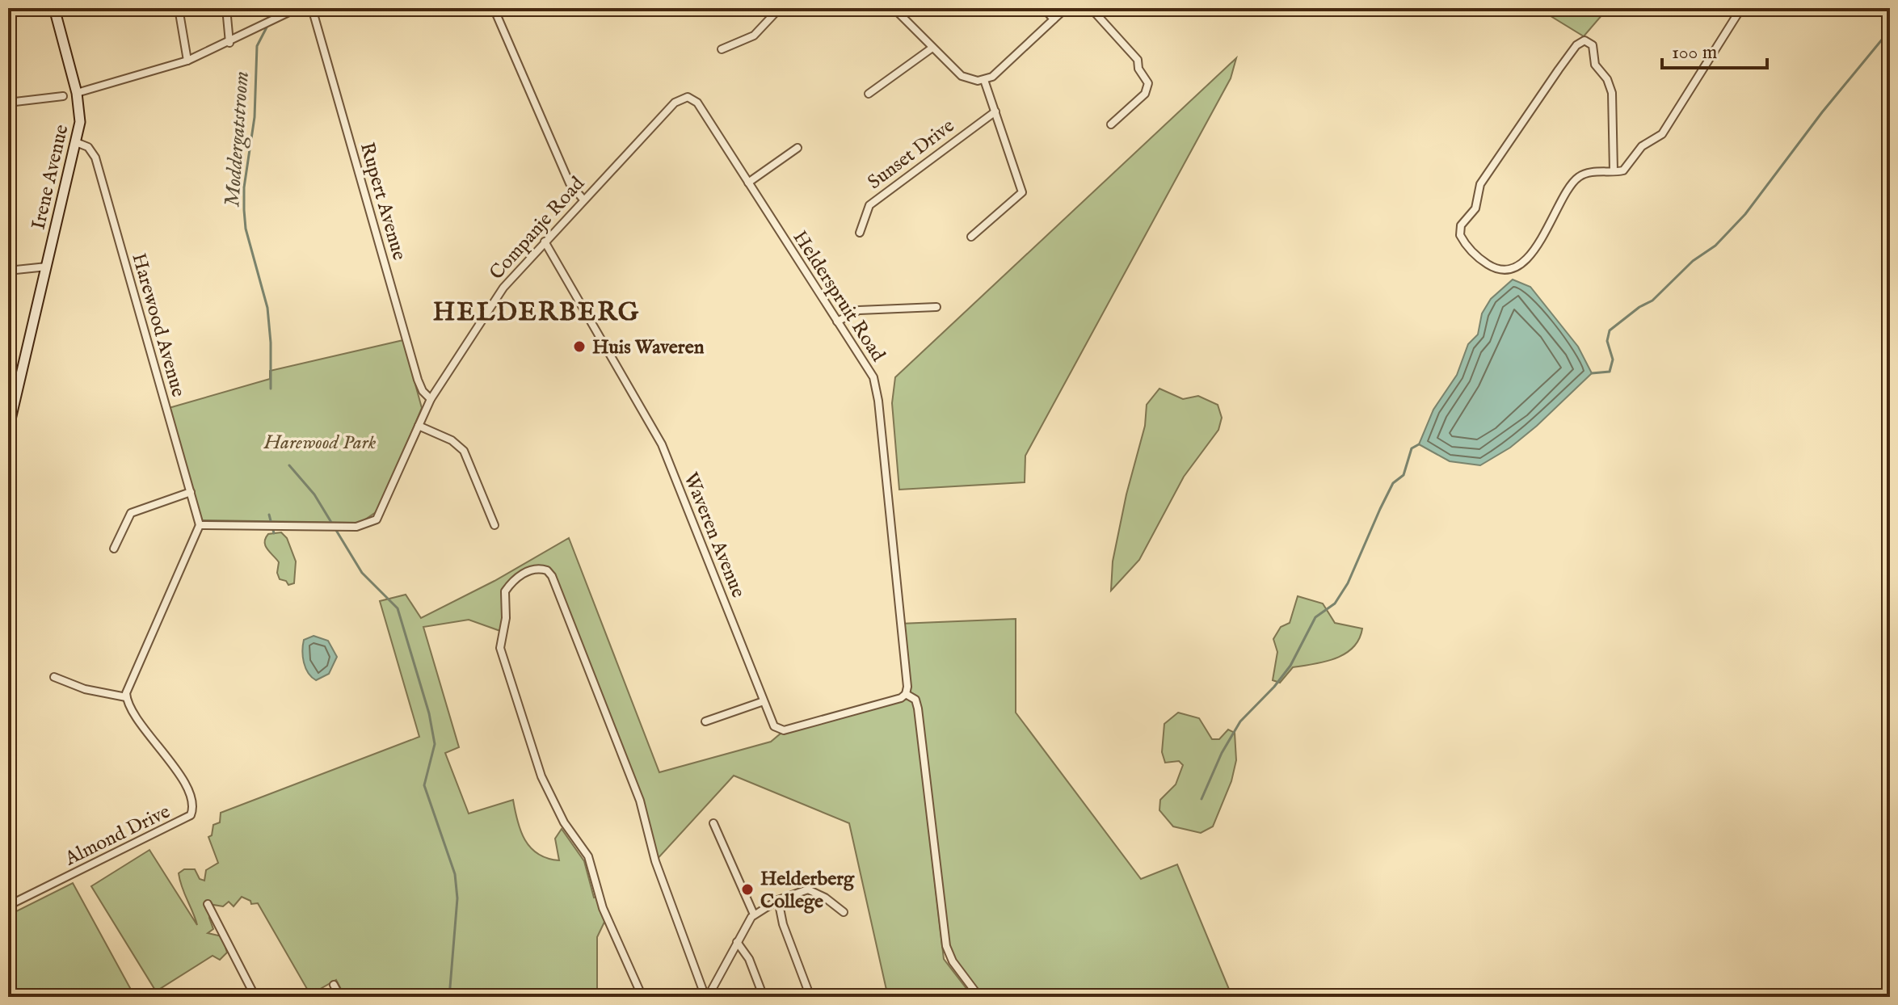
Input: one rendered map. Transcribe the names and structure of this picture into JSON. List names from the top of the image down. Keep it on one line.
{"streets":{"street":["Sunset Drive","Irene Avenue","Rupert Avenue","Companje Road","Helderspruit Road","Harewood Avenue","Waveren Avenue","Almond Drive"]},"crossings":[["Irene Avenue","Harewood Avenue"],["Rupert Avenue","Companje Road"],["Companje Road","Helderspruit Road"],["Companje Road","Harewood Avenue"],["Companje Road","Waveren Avenue"],["Helderspruit Road","Waveren Avenue"]],"districts":["HELDERBERG"],"water":["Moddergatstroom"],"parks":["Harewood Park"],"places":["Huis Waveren","Helderberg College"],"scale_bar":"100 m"}
